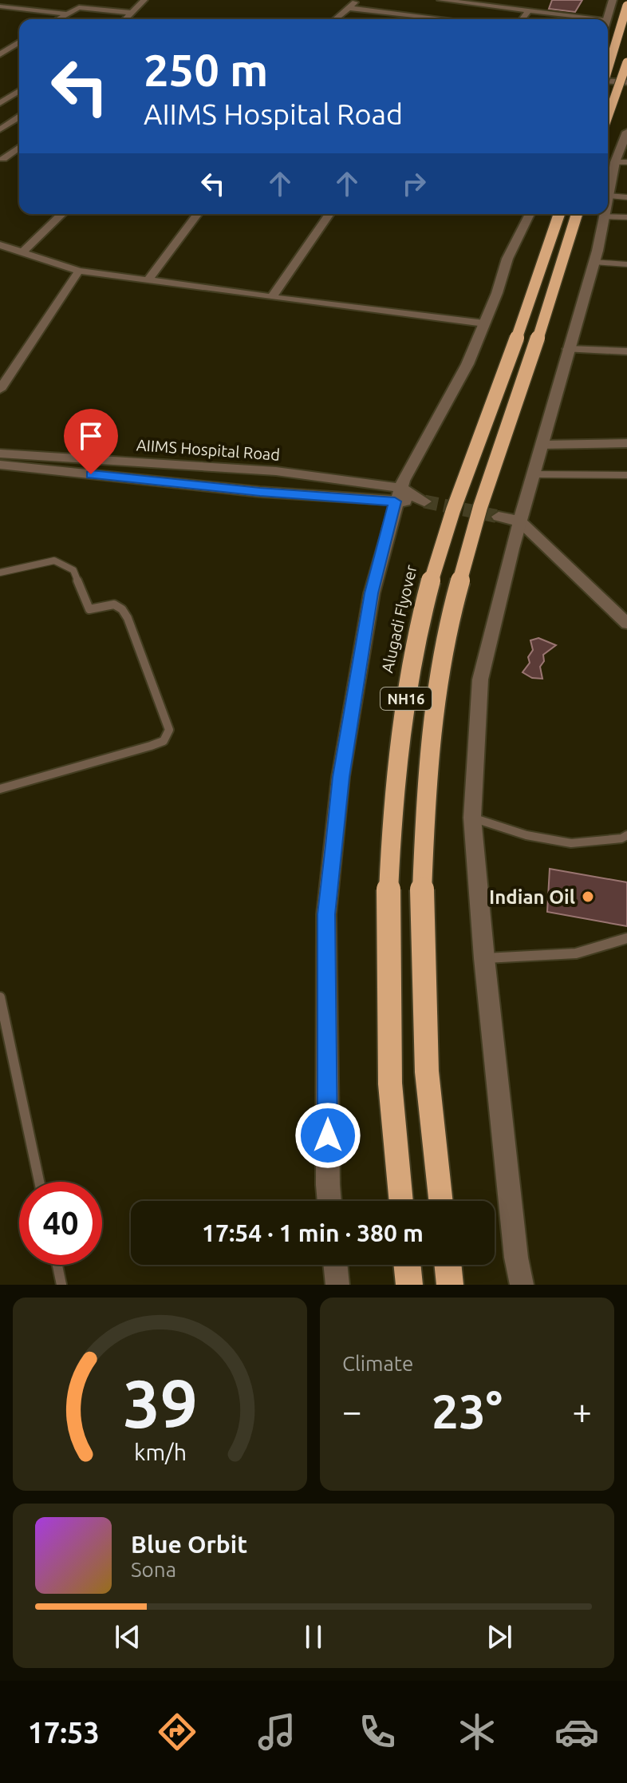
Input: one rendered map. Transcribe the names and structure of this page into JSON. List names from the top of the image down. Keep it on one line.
{"streets":{"highway":["Alugadi Flyover","NH16"],"street":["AIIMS Hospital Road"]},"places":["Indian Oil"],"page":{"turn":["250 m","AIIMS Hospital Road"],"limit":"40","trip":"17:54 · 1 min · 380 m","tile":"Climate","heat":["−","23°","+"],"song":["Blue Orbit","Sona"],"tabs":"17:53","gauge":["39","km/h"]}}
